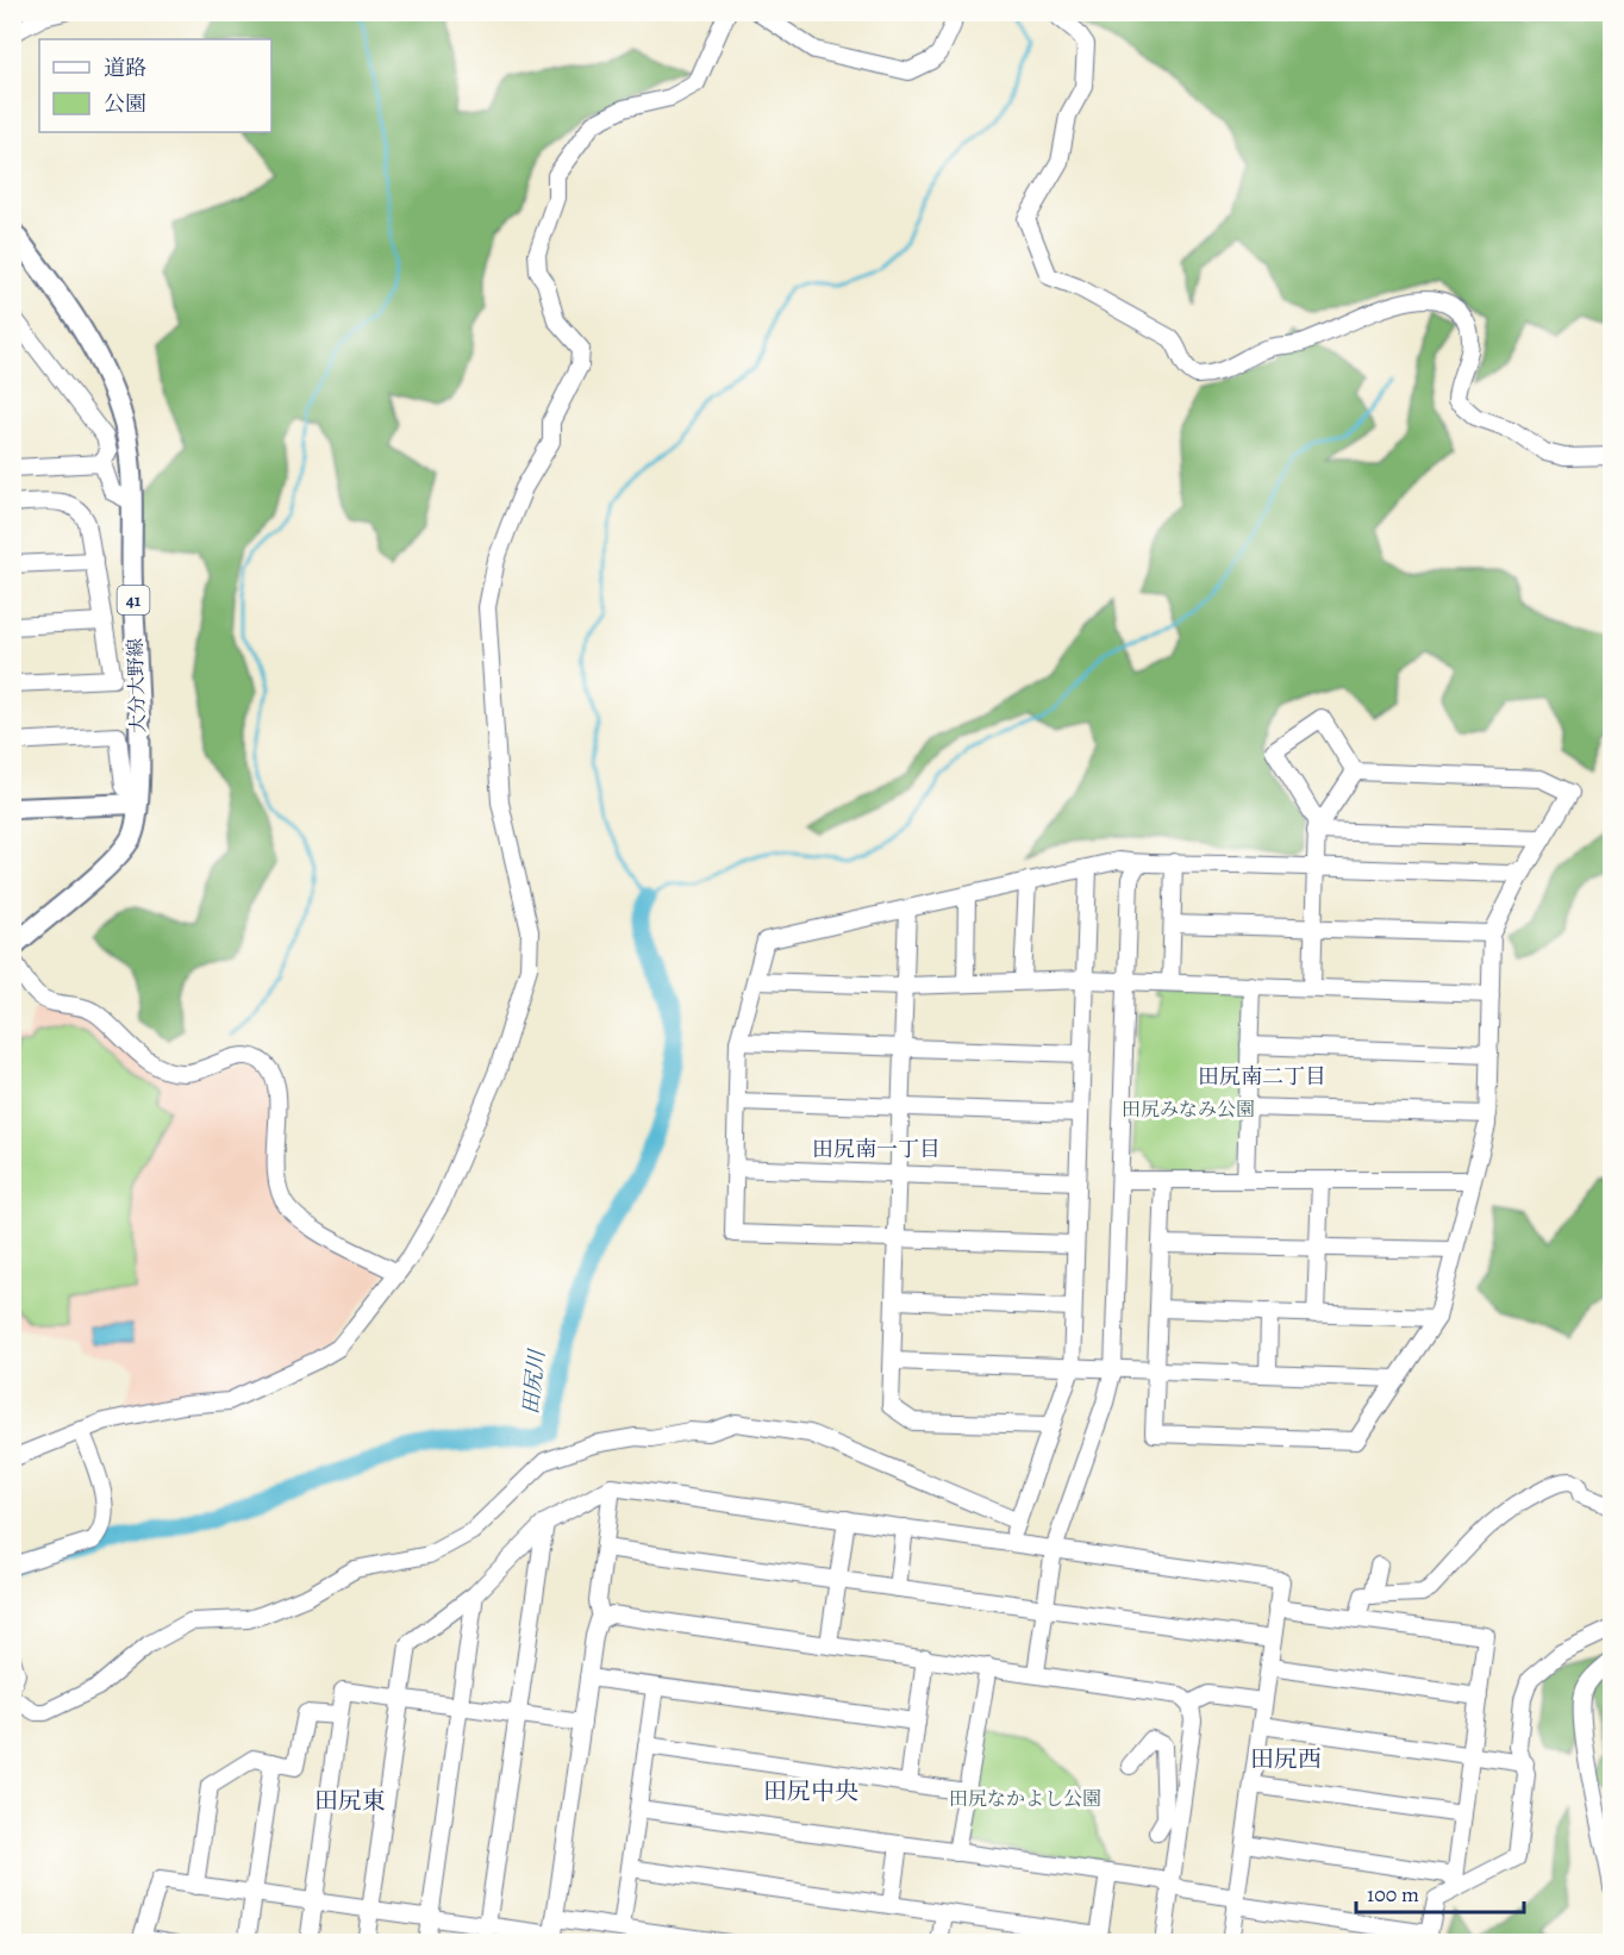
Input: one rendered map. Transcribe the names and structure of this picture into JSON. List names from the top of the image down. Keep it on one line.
{"streets":{"main road":["41","大分大野線"]},"districts":["田尻南二丁目","田尻南一丁目","田尻西","田尻中央","田尻東"],"water":["田尻川"],"parks":["田尻みなみ公園","田尻なかよし公園"],"legend":["道路","公園"],"scale_bar":"100 m"}
